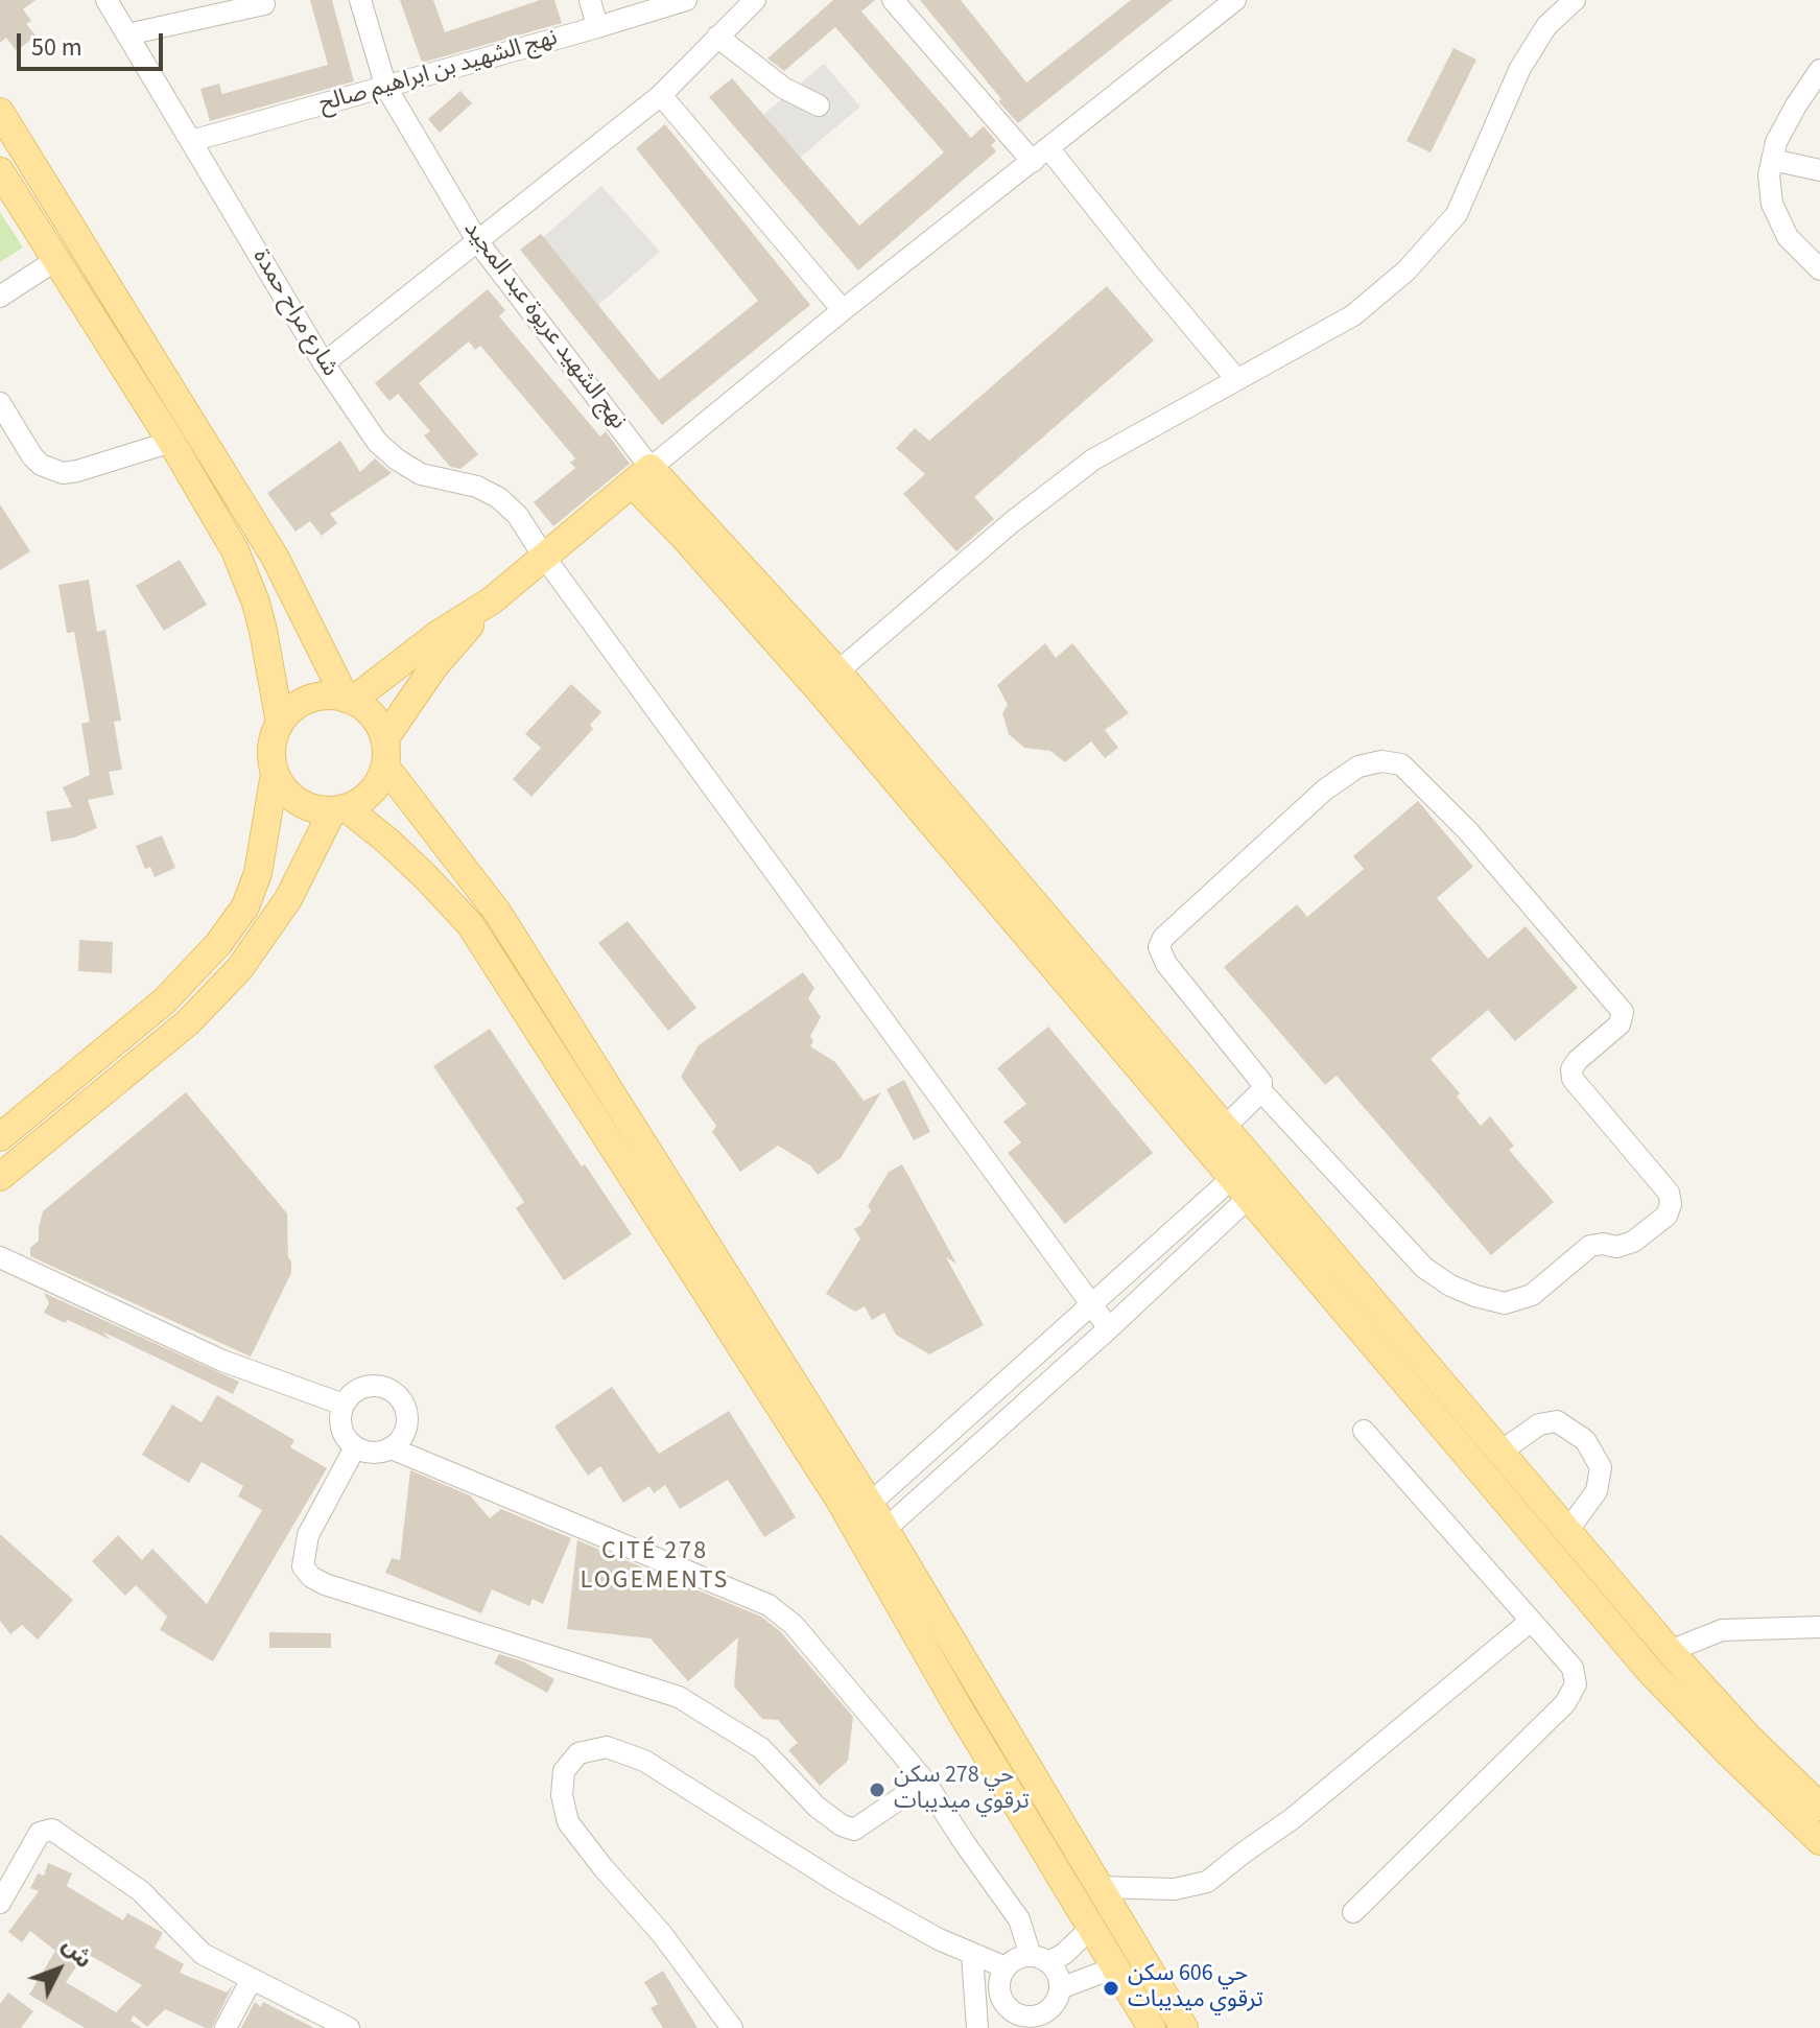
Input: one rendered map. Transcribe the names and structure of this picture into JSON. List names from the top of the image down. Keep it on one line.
{"streets":{"street":["نهج الشهيد بن ابراهيم صالح","شارع مراح حمدة","نهج الشهيد عريوة عبد المجيد"]},"crossings":[["نهج الشهيد بن ابراهيم صالح","شارع مراح حمدة"],["نهج الشهيد بن ابراهيم صالح","نهج الشهيد عريوة عبد المجيد"]],"districts":["CITÉ 278 LOGEMENTS"],"places":["حي 278 سكن ترقوي ميديبات","حي 606 سكن ترقوي ميديبات"],"scale_bar":"50 m","north":"top right"}
